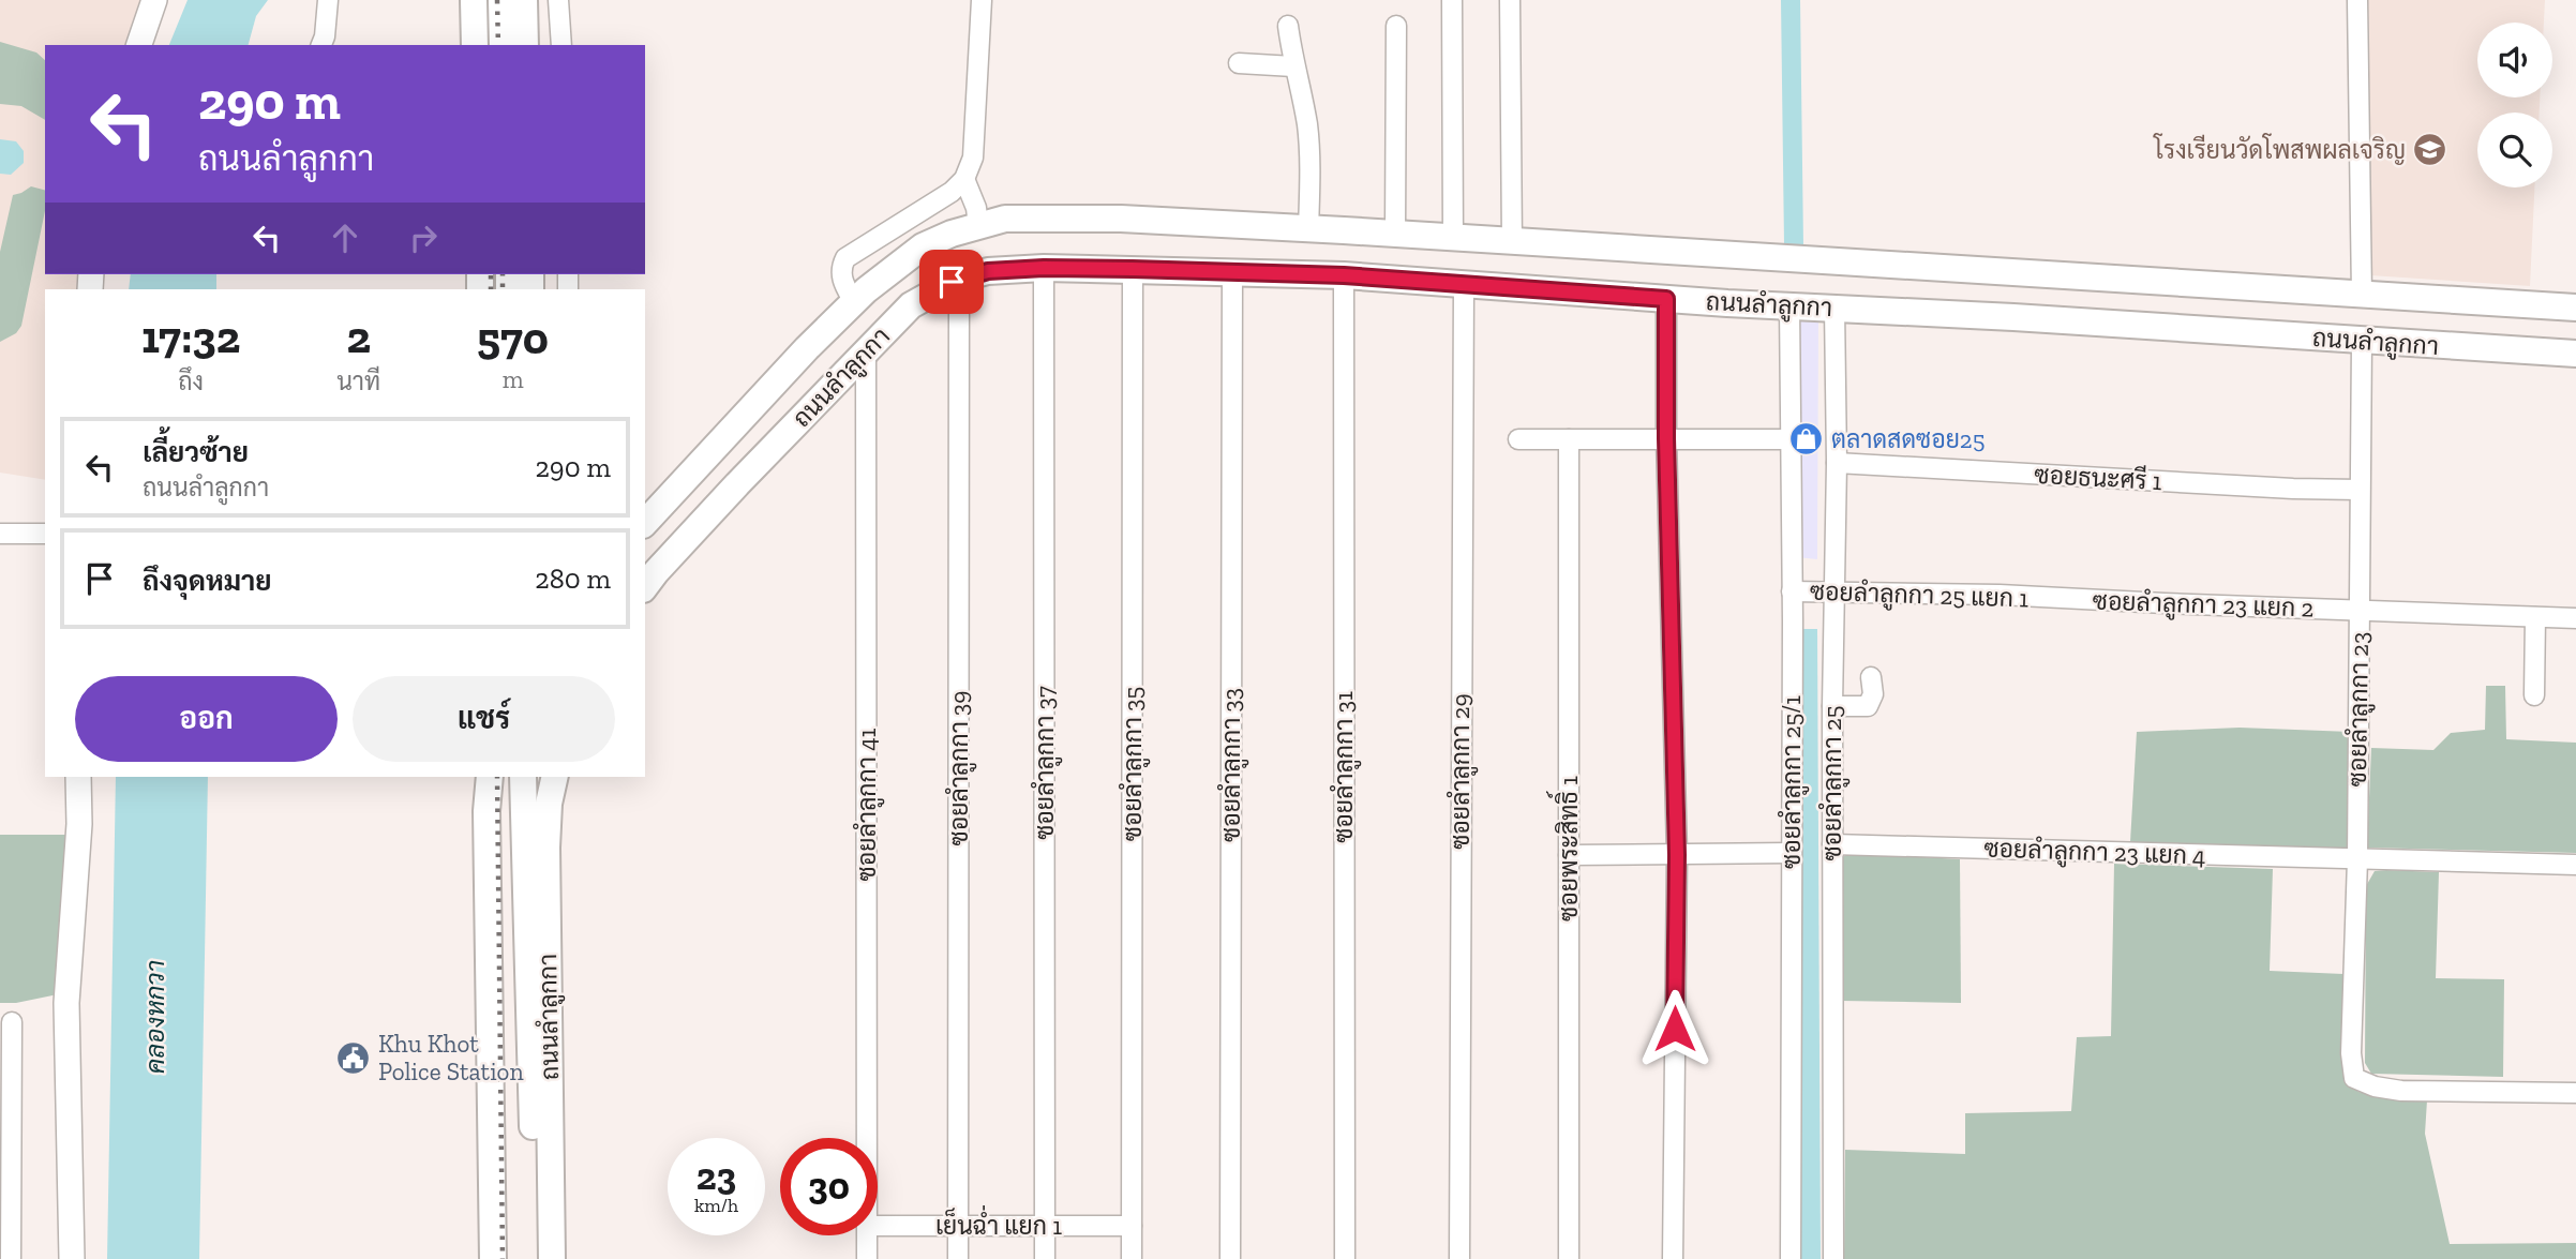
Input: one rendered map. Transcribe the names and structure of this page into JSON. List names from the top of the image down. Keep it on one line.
{"streets":{"main road":["ถนนลำลูกกา"],"street":["ซอยธนะศรี 1","ซอยลำลูกกา 25 แยก 1","ซอยลำลูกกา 23 แยก 2","ซอยลำลูกกา 23","ซอยลำลูกกา 37","ซอยลำลูกกา 35","ซอยลำลูกกา 33","ซอยลำลูกกา 31","ซอยลำลูกกา 39","ซอยลำลูกกา 29","ซอยลำลูกกา 25/1","ซอยลำลูกกา 25","ซอยลำลูกกา 41","ซอยพระสิทธิ์ 1","ซอยลำลูกกา 23 แยก 4","เย็นฉ่ำ แยก 1"]},"crossings":[["ถนนลำลูกกา","ซอยลำลูกกา 23"],["ถนนลำลูกกา","ซอยลำลูกกา 37"],["ถนนลำลูกกา","ซอยลำลูกกา 35"],["ถนนลำลูกกา","ซอยลำลูกกา 33"],["ถนนลำลูกกา","ซอยลำลูกกา 31"],["ถนนลำลูกกา","ซอยลำลูกกา 39"],["ถนนลำลูกกา","ซอยลำลูกกา 29"],["ถนนลำลูกกา","ซอยลำลูกกา 25/1"],["ถนนลำลูกกา","ซอยลำลูกกา 25"],["ถนนลำลูกกา","ซอยลำลูกกา 41"],["ซอยธนะศรี 1","ซอยลำลูกกา 23"],["ซอยธนะศรี 1","ซอยลำลูกกา 25"],["ซอยลำลูกกา 25 แยก 1","ซอยลำลูกกา 23 แยก 2"],["ซอยลำลูกกา 25 แยก 1","ซอยลำลูกกา 25/1"],["ซอยลำลูกกา 25 แยก 1","ซอยลำลูกกา 25"],["ซอยลำลูกกา 23 แยก 2","ซอยลำลูกกา 23"],["ซอยลำลูกกา 23","ซอยลำลูกกา 23 แยก 4"],["ซอยลำลูกกา 37","เย็นฉ่ำ แยก 1"],["ซอยลำลูกกา 35","เย็นฉ่ำ แยก 1"],["ซอยลำลูกกา 39","เย็นฉ่ำ แยก 1"],["ซอยลำลูกกา 25","ซอยลำลูกกา 23 แยก 4"]],"water":["คลองหกวา"],"places":{"school or university":["โรงเรียนวัดโพสพผลเจริญ"],"shop":["ตลาดสดซอย25"],"public building":["Khu Khot Police Station"]},"page":{"turn":["290 m","ถนนลำลูกกา"],"eta":["17:32","ถึง","2","นาที","570","m"],"list":[{"name":"เลี้ยวซ้าย","note":"ถนนลำลูกกา","value":"290 m"},{"name":"ถึงจุดหมาย","value":"280 m"}],"buttons":["ออก","แชร์"],"speed":"23 km/h","limit":"30"}}
